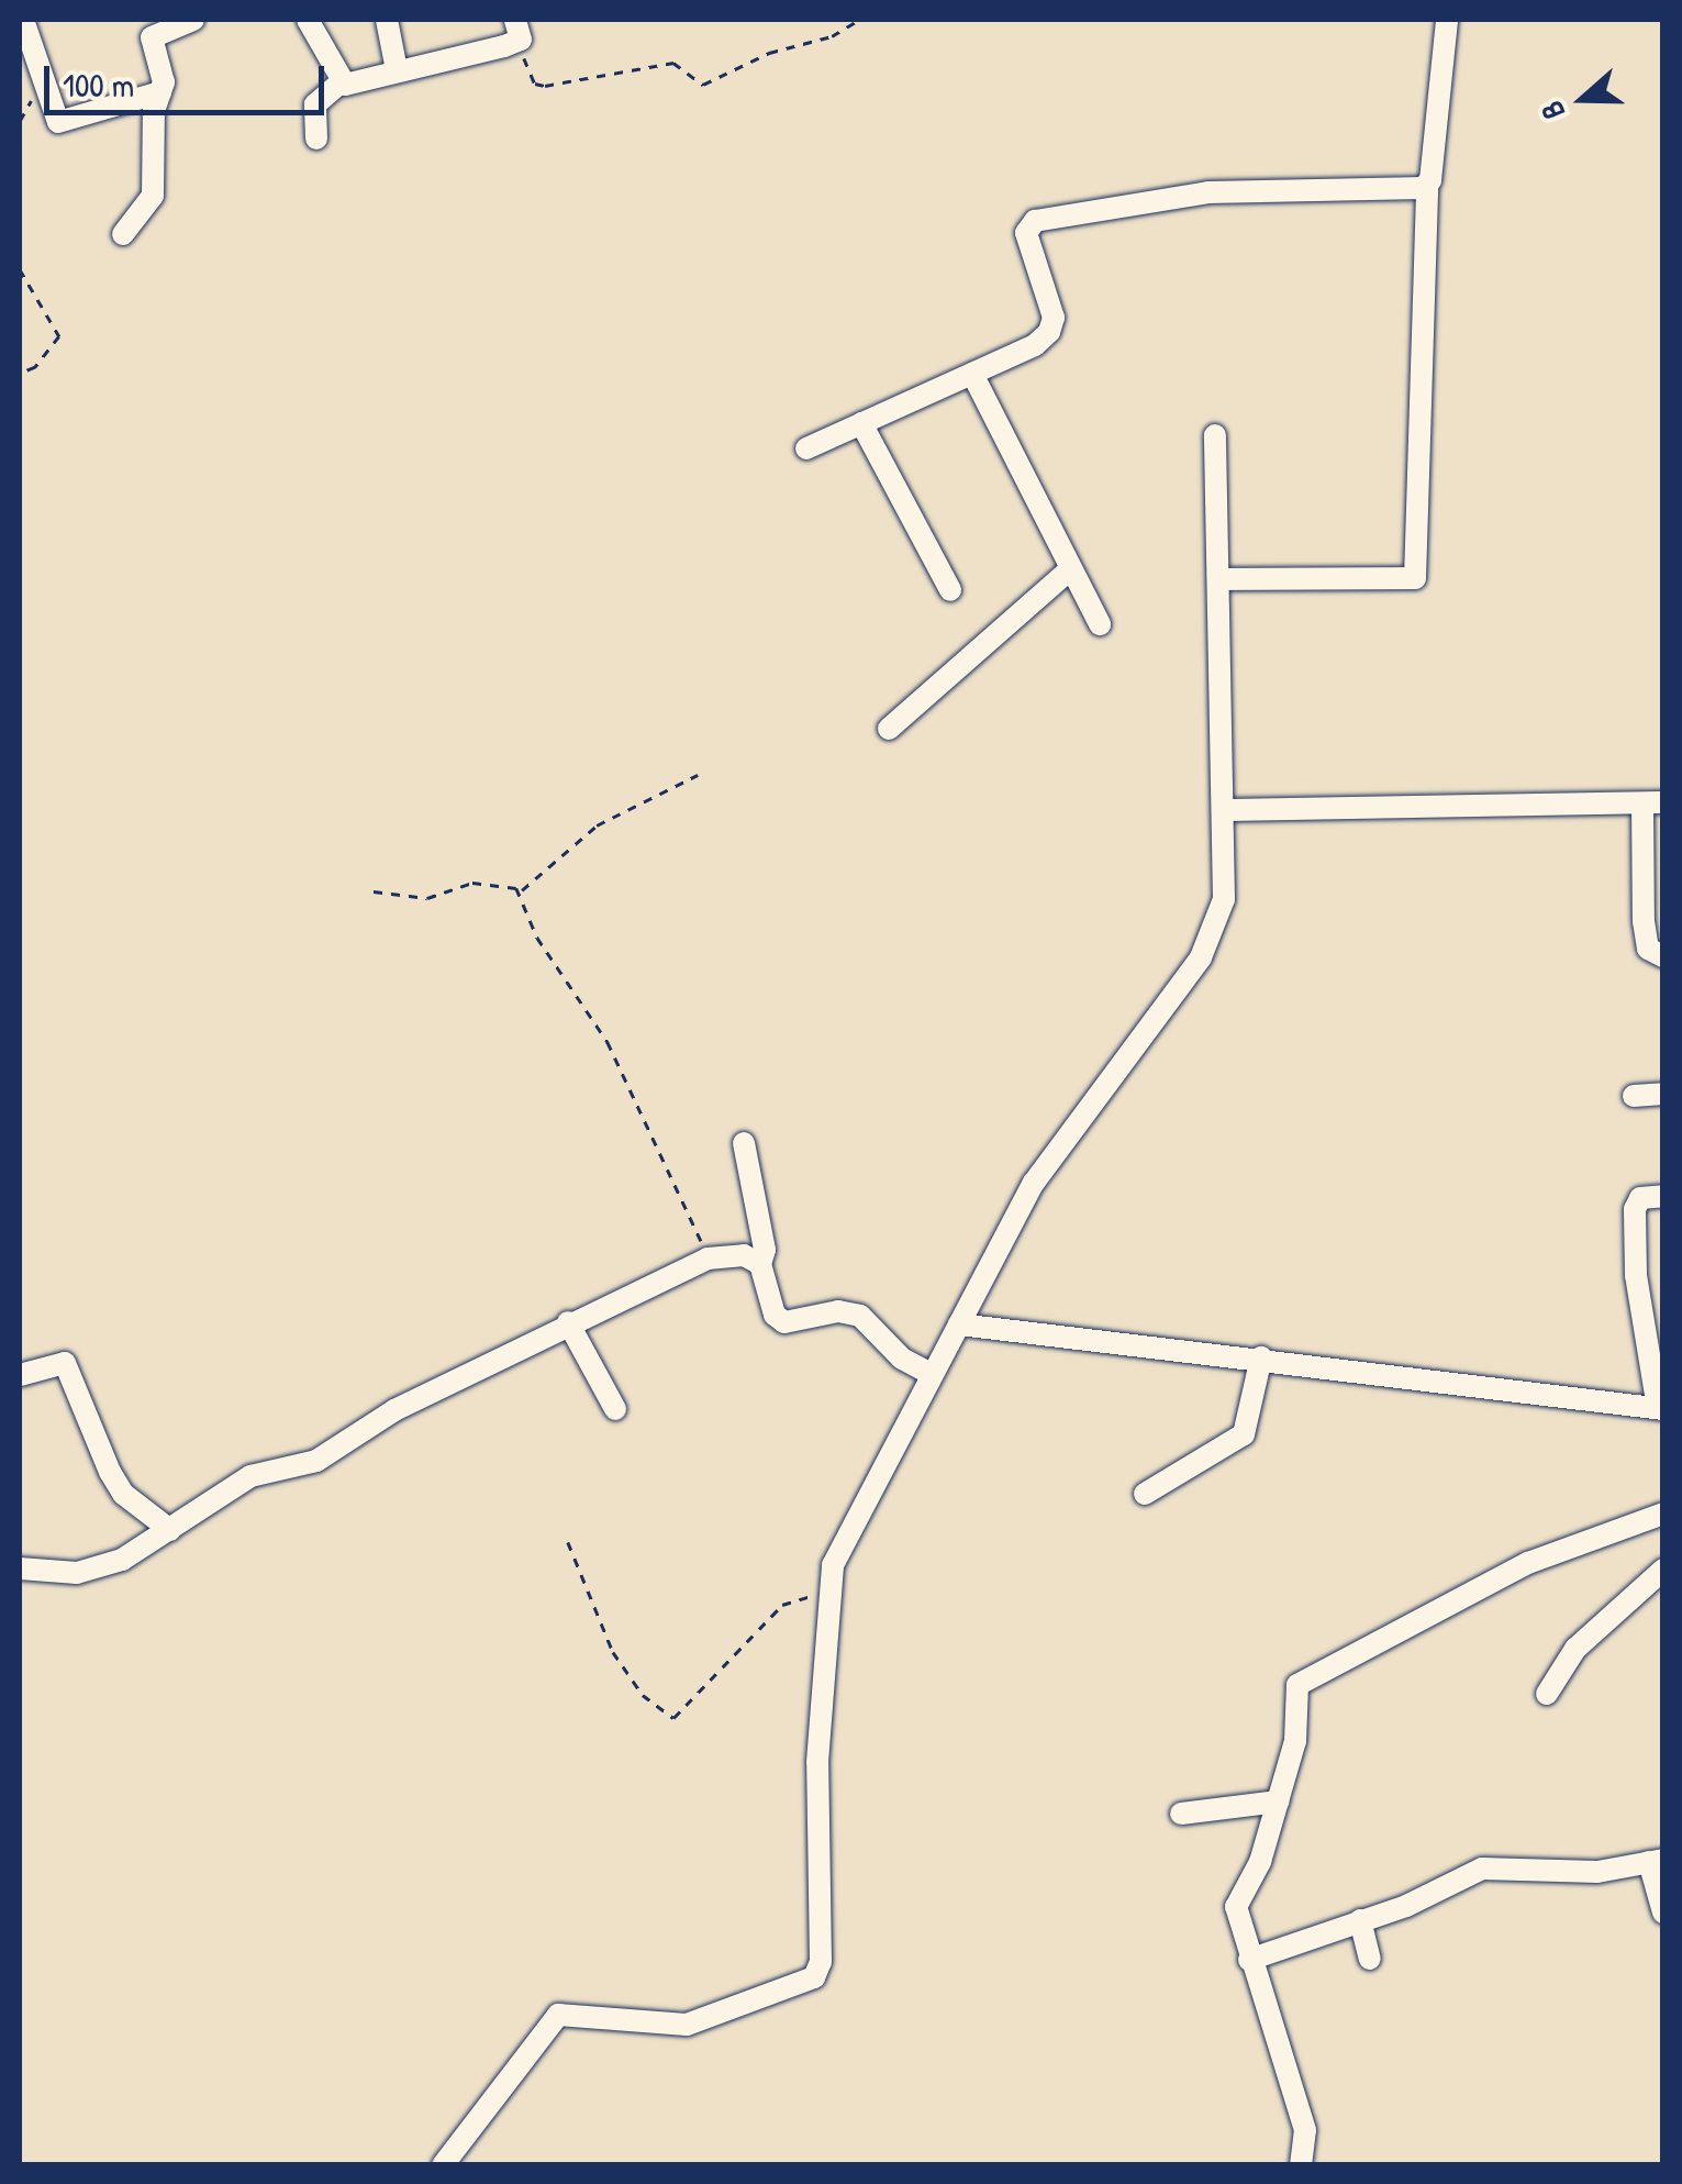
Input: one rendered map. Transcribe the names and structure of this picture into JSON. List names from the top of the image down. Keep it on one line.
{"scale_bar":"100 m","north":"left"}
